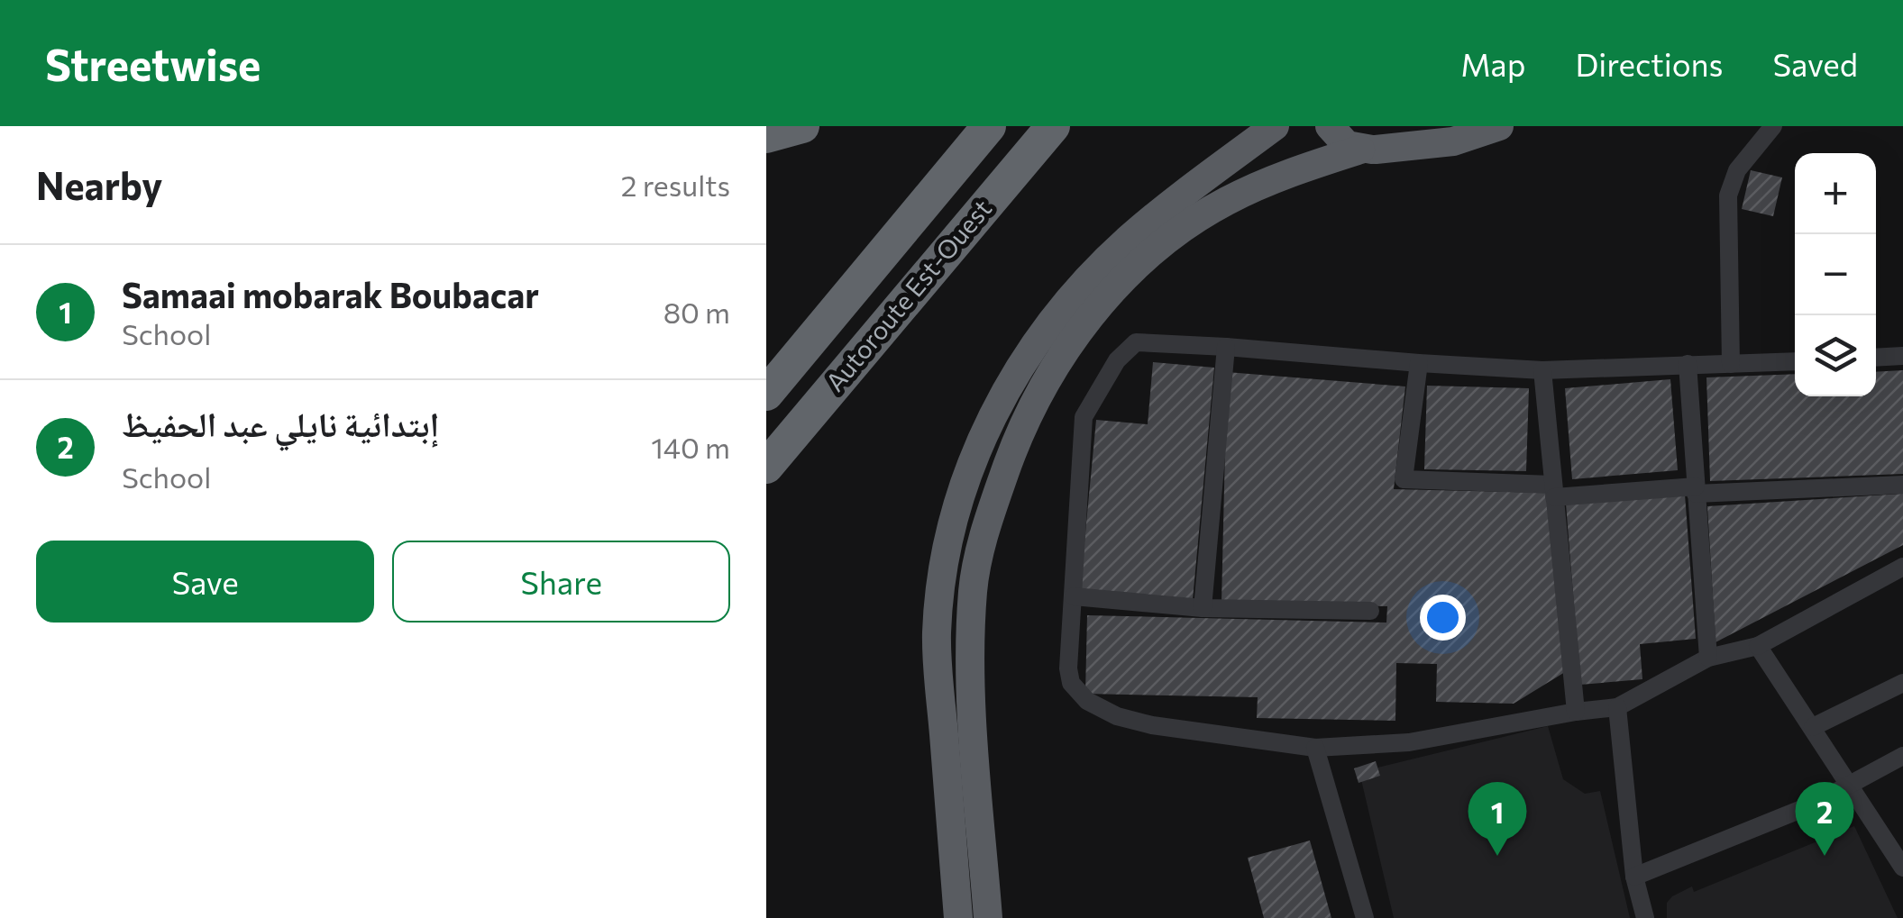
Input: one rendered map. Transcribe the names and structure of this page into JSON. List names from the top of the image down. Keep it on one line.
{"streets":{"highway":["Autoroute Est-Ouest"]},"page":{"header":"Streetwise","nav":["Map","Directions","Saved"],"heading":["Nearby","2 results"],"map_buttons":["+","−"],"list":[{"mark":"1","name":"Samaai mobarak Boubacar","note":"School","value":"80 m"},{"mark":"2","name":"إبتدائية نايلي عبد الحفيظ","note":"School","value":"140 m"}],"buttons":["Save","Share"],"pins":["1","2"]}}
